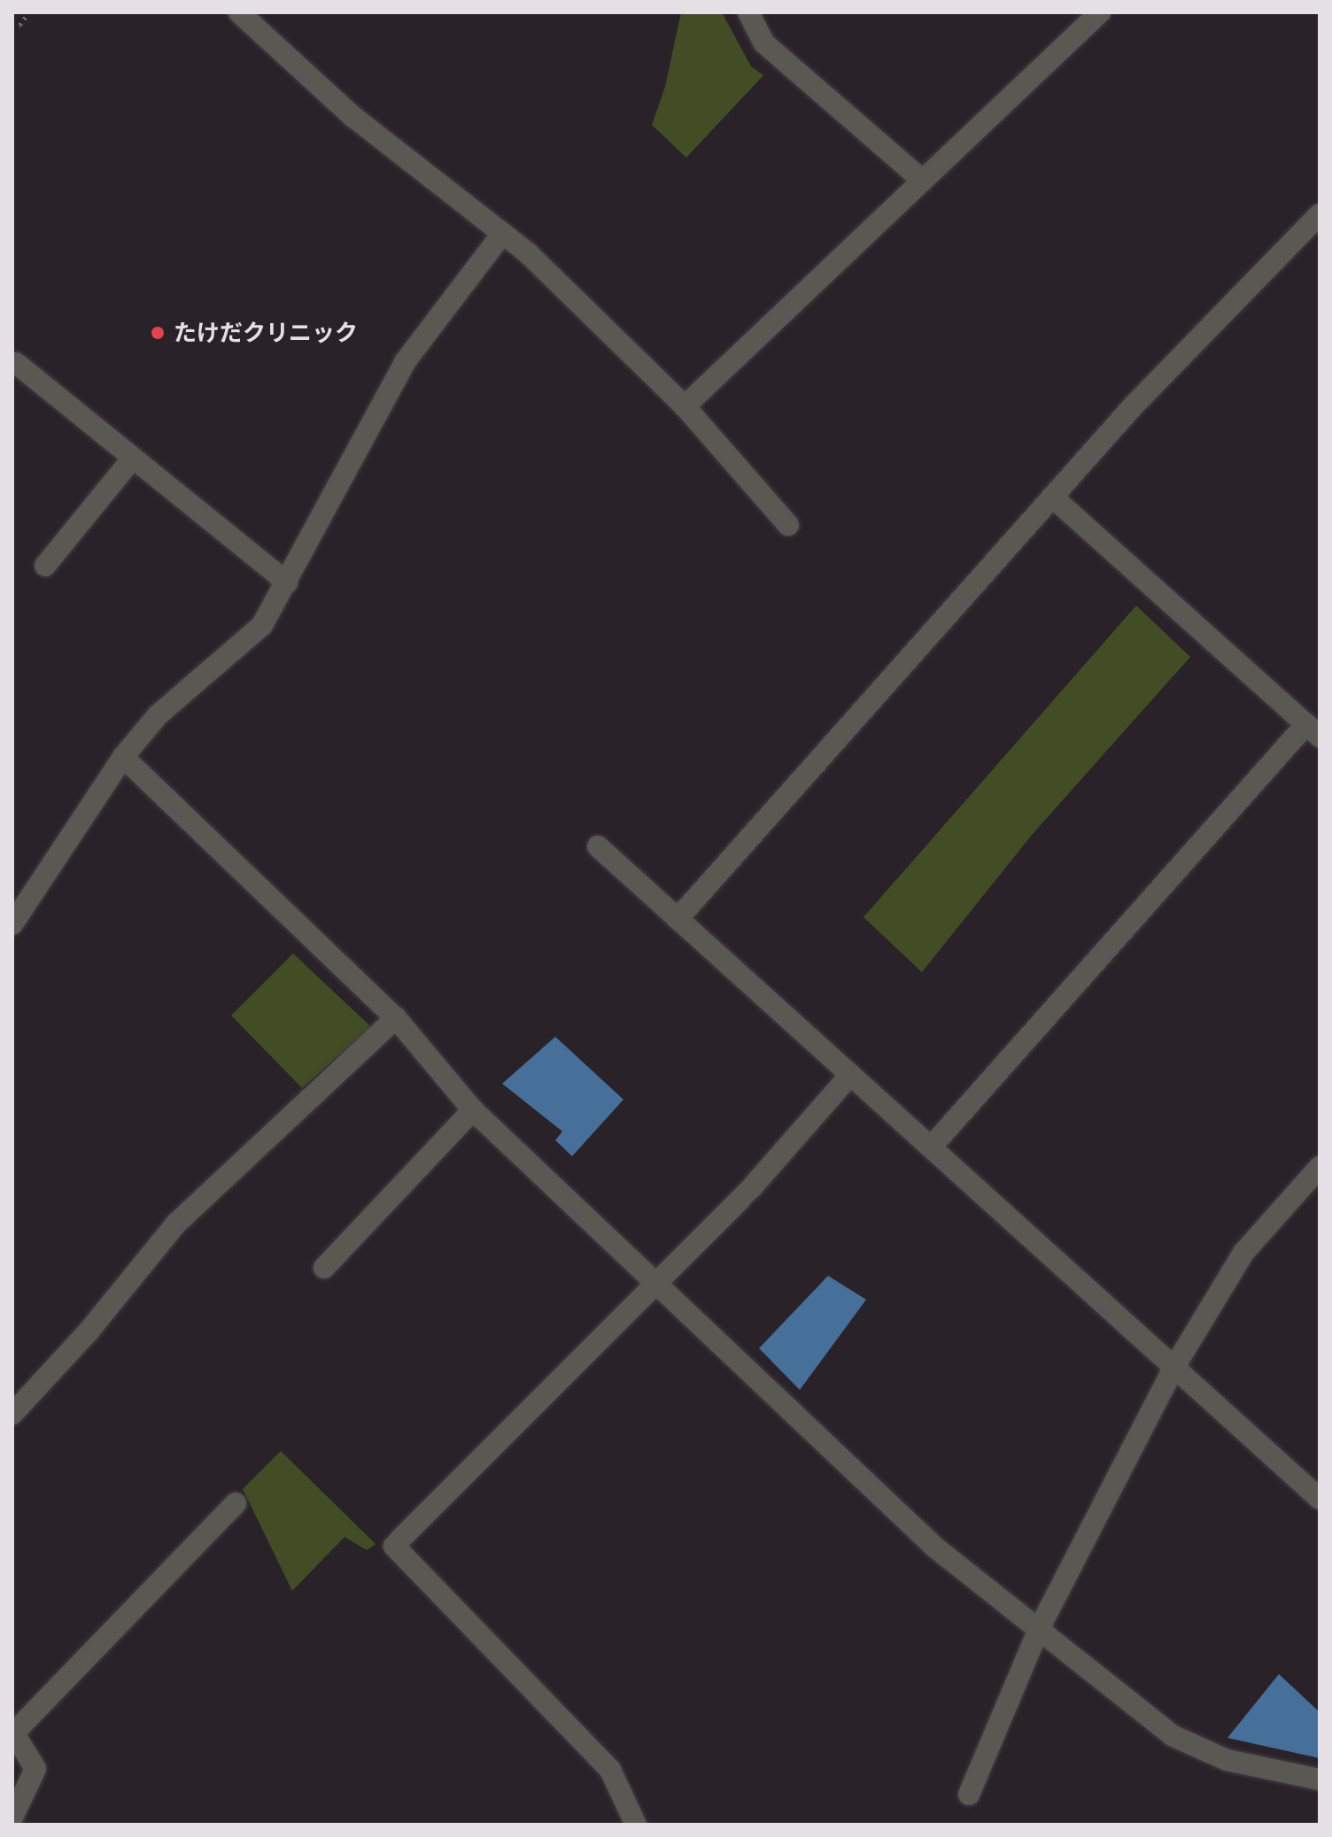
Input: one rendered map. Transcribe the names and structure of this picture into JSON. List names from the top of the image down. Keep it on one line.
{"places":["たけだクリニック"]}
